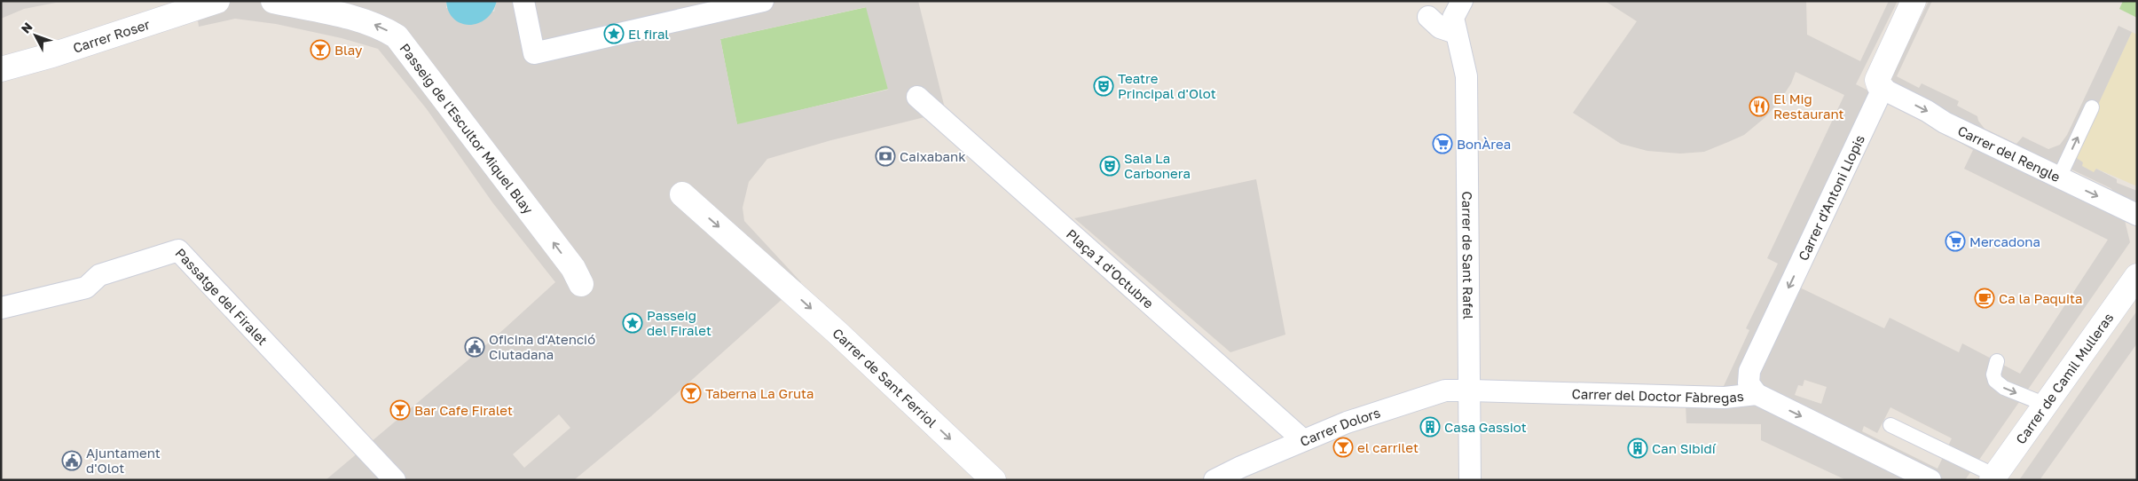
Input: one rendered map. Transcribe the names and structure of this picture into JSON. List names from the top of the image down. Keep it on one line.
{"streets":{"street":["Carrer Roser","Passeig de l'Escultor Miquel Blay","Carrer del Rengle","Carrer d'Antoni Llopis","Carrer de Sant Rafel","Plaça 1 d'Octubre","Passatge del Firalet","Carrer de Sant Ferriol","Carrer de Camil Mulleras","Carrer del Doctor Fàbregas","Carrer Dolors"]},"crossings":[["Carrer del Rengle","Carrer d'Antoni Llopis"],["Carrer d'Antoni Llopis","Carrer del Doctor Fàbregas"],["Carrer de Sant Rafel","Carrer del Doctor Fàbregas"],["Carrer de Sant Rafel","Carrer Dolors"],["Plaça 1 d'Octubre","Carrer Dolors"],["Carrer del Doctor Fàbregas","Carrer Dolors"]],"one_way":["Passeig de l'Escultor Miquel Blay","Carrer del Rengle","Carrer d'Antoni Llopis","Carrer de Sant Ferriol","Carrer del Doctor Fàbregas"],"places":{"place":["El firal","Passeig del Firalet"],"bar":["Blay","Taberna La Gruta","Bar Cafe Firalet","el carrilet"],"theatre":["Teatre Principal d'Olot","Sala La Carbonera"],"restaurant":["El Mig Restaurant"],"supermarket":["BonÀrea","Mercadona"],"bank":["Caixabank"],"cafe":["Ca la Paquita"],"public building":["Oficina d'Atenció Ciutadana","Ajuntament d'Olot"],"building":["Casa Gassiot","Can Sibidí"]},"north":"top left"}
